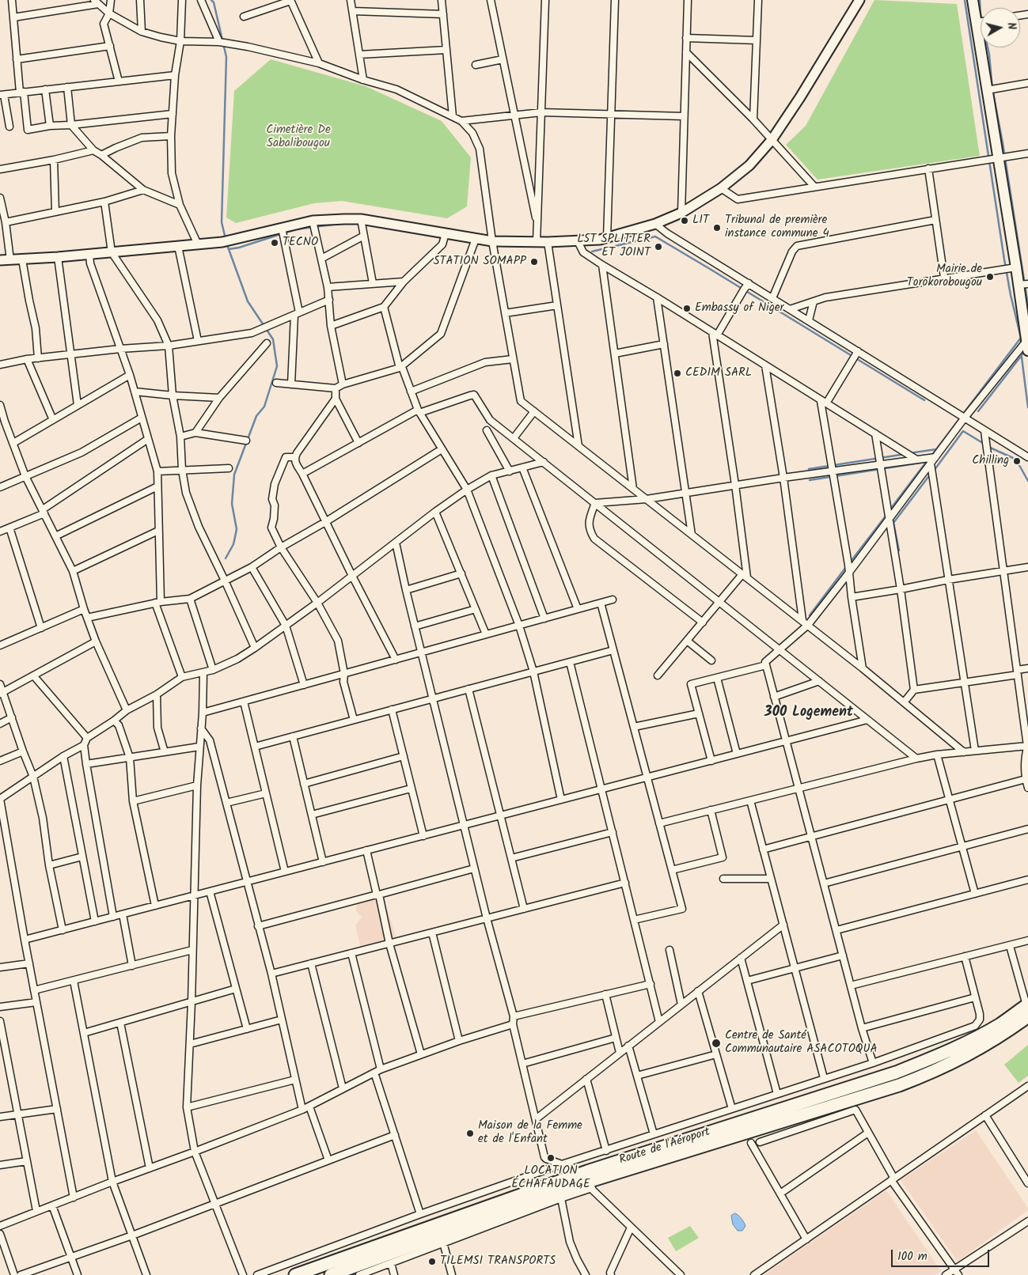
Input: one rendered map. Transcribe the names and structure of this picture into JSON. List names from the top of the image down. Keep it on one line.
{"streets":{"highway":["Route de l'Aéroport"]},"districts":["300 Logement"],"parks":["Cimetière De Sabalibougou"],"places":["L1T","Tribunal de première instance commune 4","TECNO","L5T SPLITTER ET JOINT","STATION SOMAPP","Mairie de Torokorobougou","Embassy of Niger","CEDIM SARL","Chilling","Centre de Santé Communautaire ASACOTOQUA","Maison de la Femme et de l'Enfant","LOCATION ÉCHAFAUDAGE","TILEMSI TRANSPORTS"],"scale_bar":"100 m","north":"right"}
